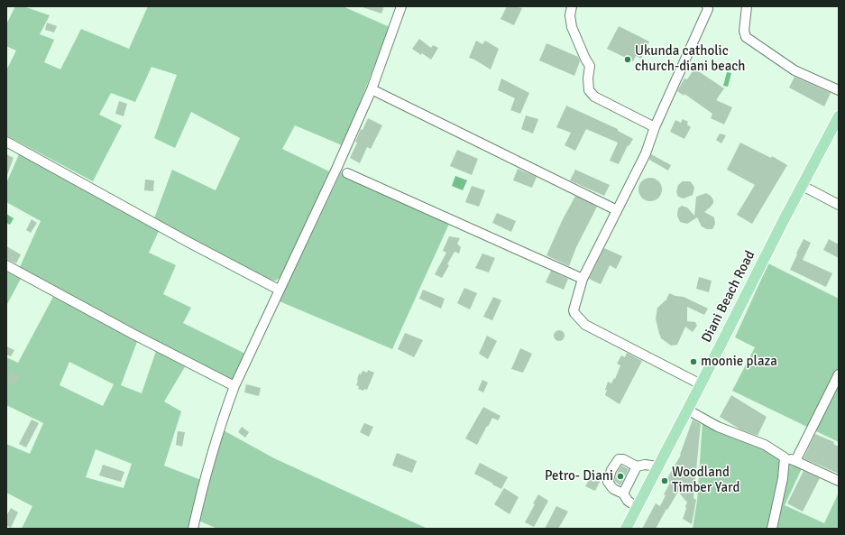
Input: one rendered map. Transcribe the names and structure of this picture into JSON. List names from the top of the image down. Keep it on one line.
{"streets":{"main road":["Diani Beach Road"]},"places":["Ukunda catholic church-diani beach","moonie plaza","Petro- Diani","Woodland Timber Yard"]}
